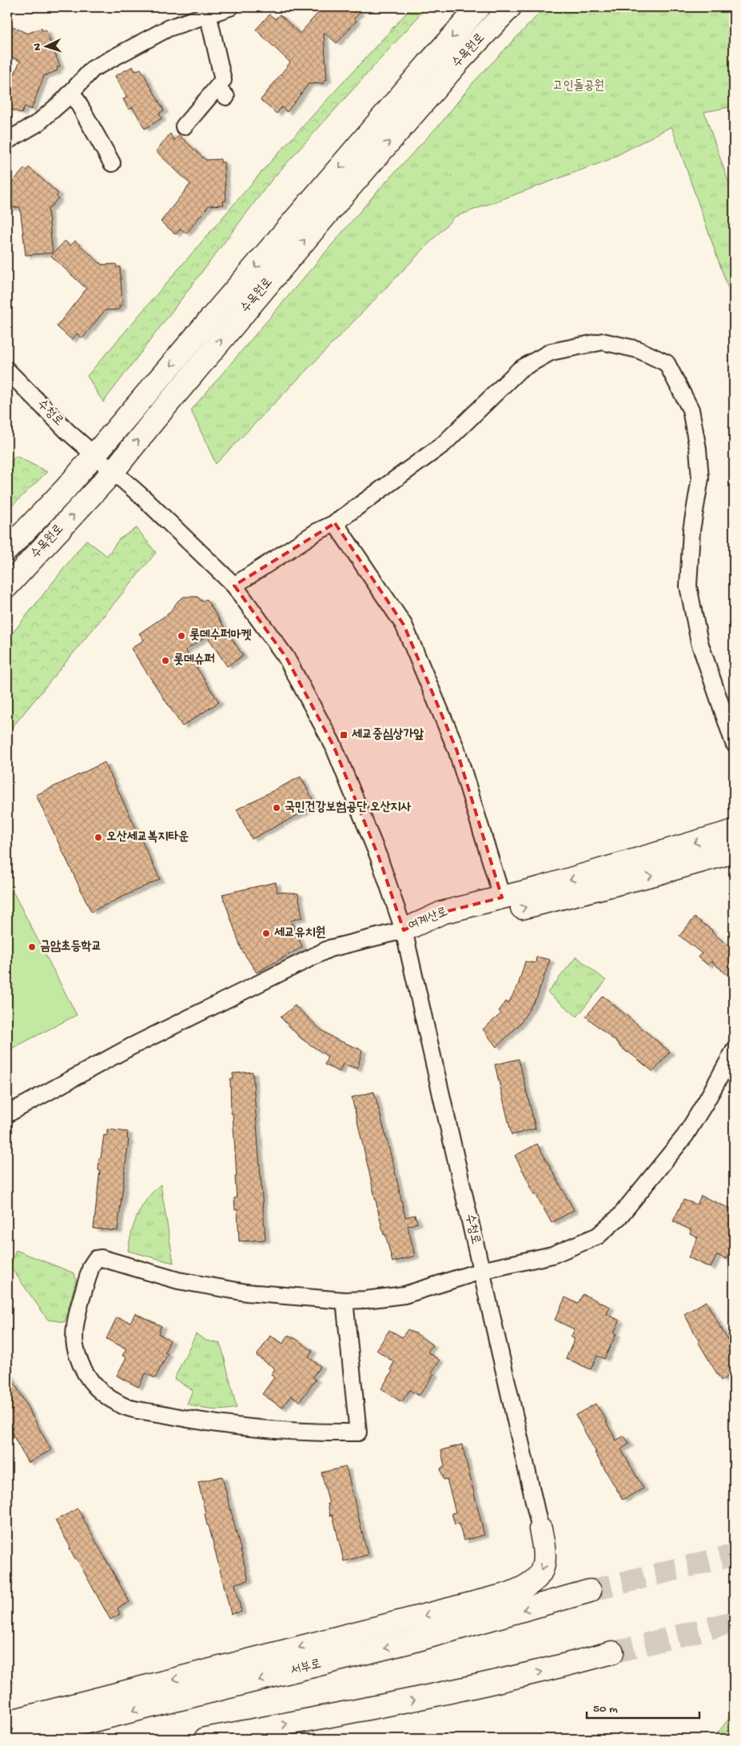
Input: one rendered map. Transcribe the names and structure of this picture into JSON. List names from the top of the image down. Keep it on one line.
{"streets":{"main road":["수목원로","여계산로","서부로"],"street":["수청로"]},"crossings":[["수목원로","수청로"],["수청로","여계산로"]],"parks":["고인돌공원"],"places":{"other":["롯데수퍼마켓","롯데슈퍼","국민건강보험공단 오산지사","오산세교복지타운","세교유치원","금암초등학교"],"transit":["세교중심상가앞"]},"scale_bar":"50 m","north":"left"}
